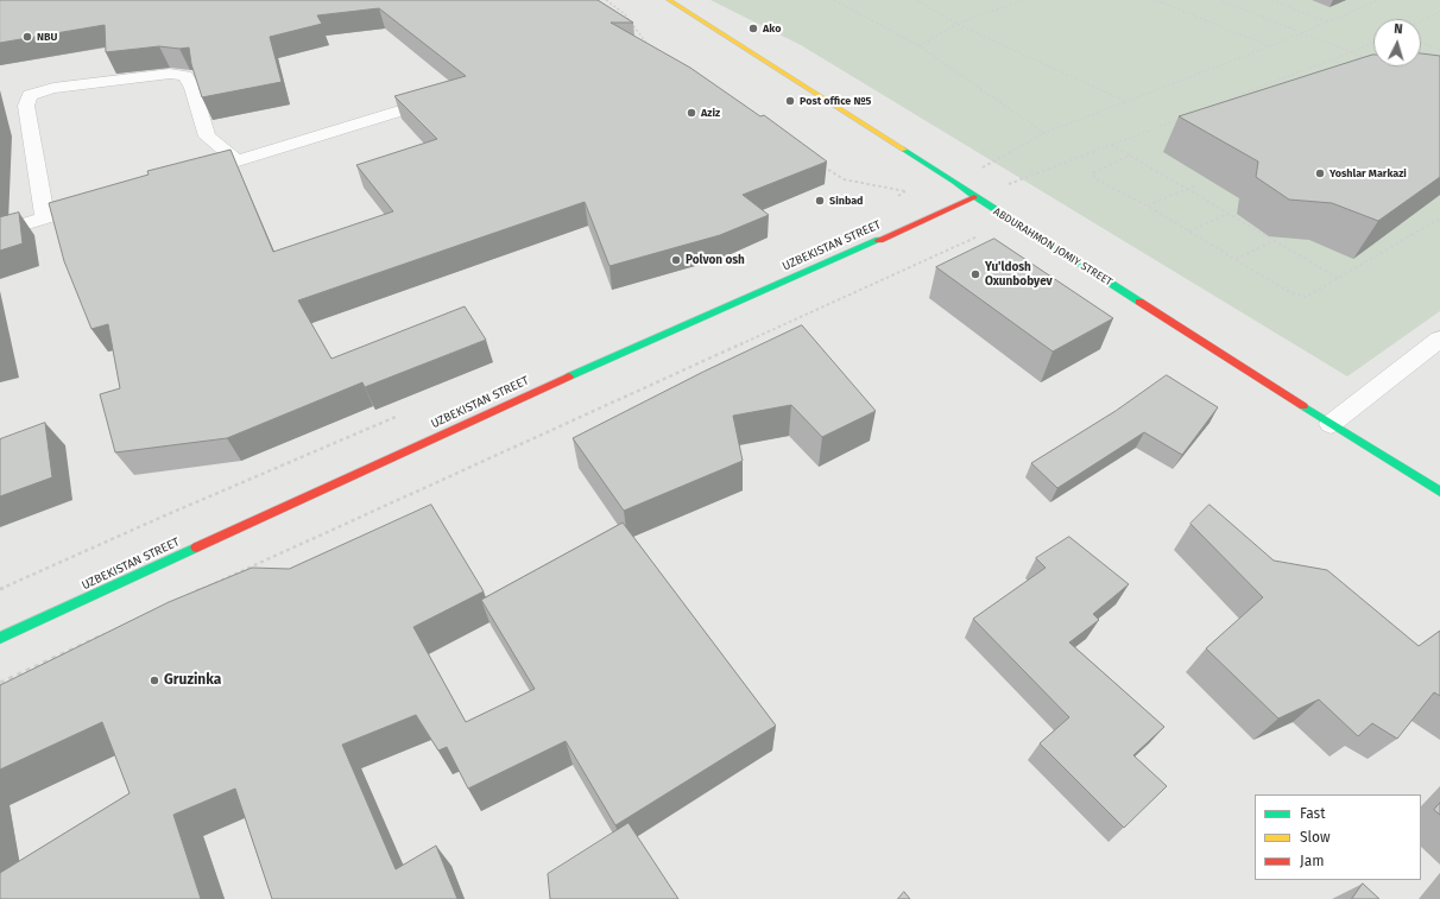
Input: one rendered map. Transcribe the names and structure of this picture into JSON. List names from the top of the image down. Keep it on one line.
{"streets":{"main road":["UZBEKISTAN STREET","ABDURAHMON JOMIY STREET"]},"crossings":[["UZBEKISTAN STREET","ABDURAHMON JOMIY STREET"]],"places":["Ako","NBU","Post office №5","Aziz","Yoshlar Markazi","Sinbad","Polvon osh","Yu'ldosh Oxunbobyev","Gruzinka"],"legend":["Fast","Slow","Jam"],"north":"top"}
